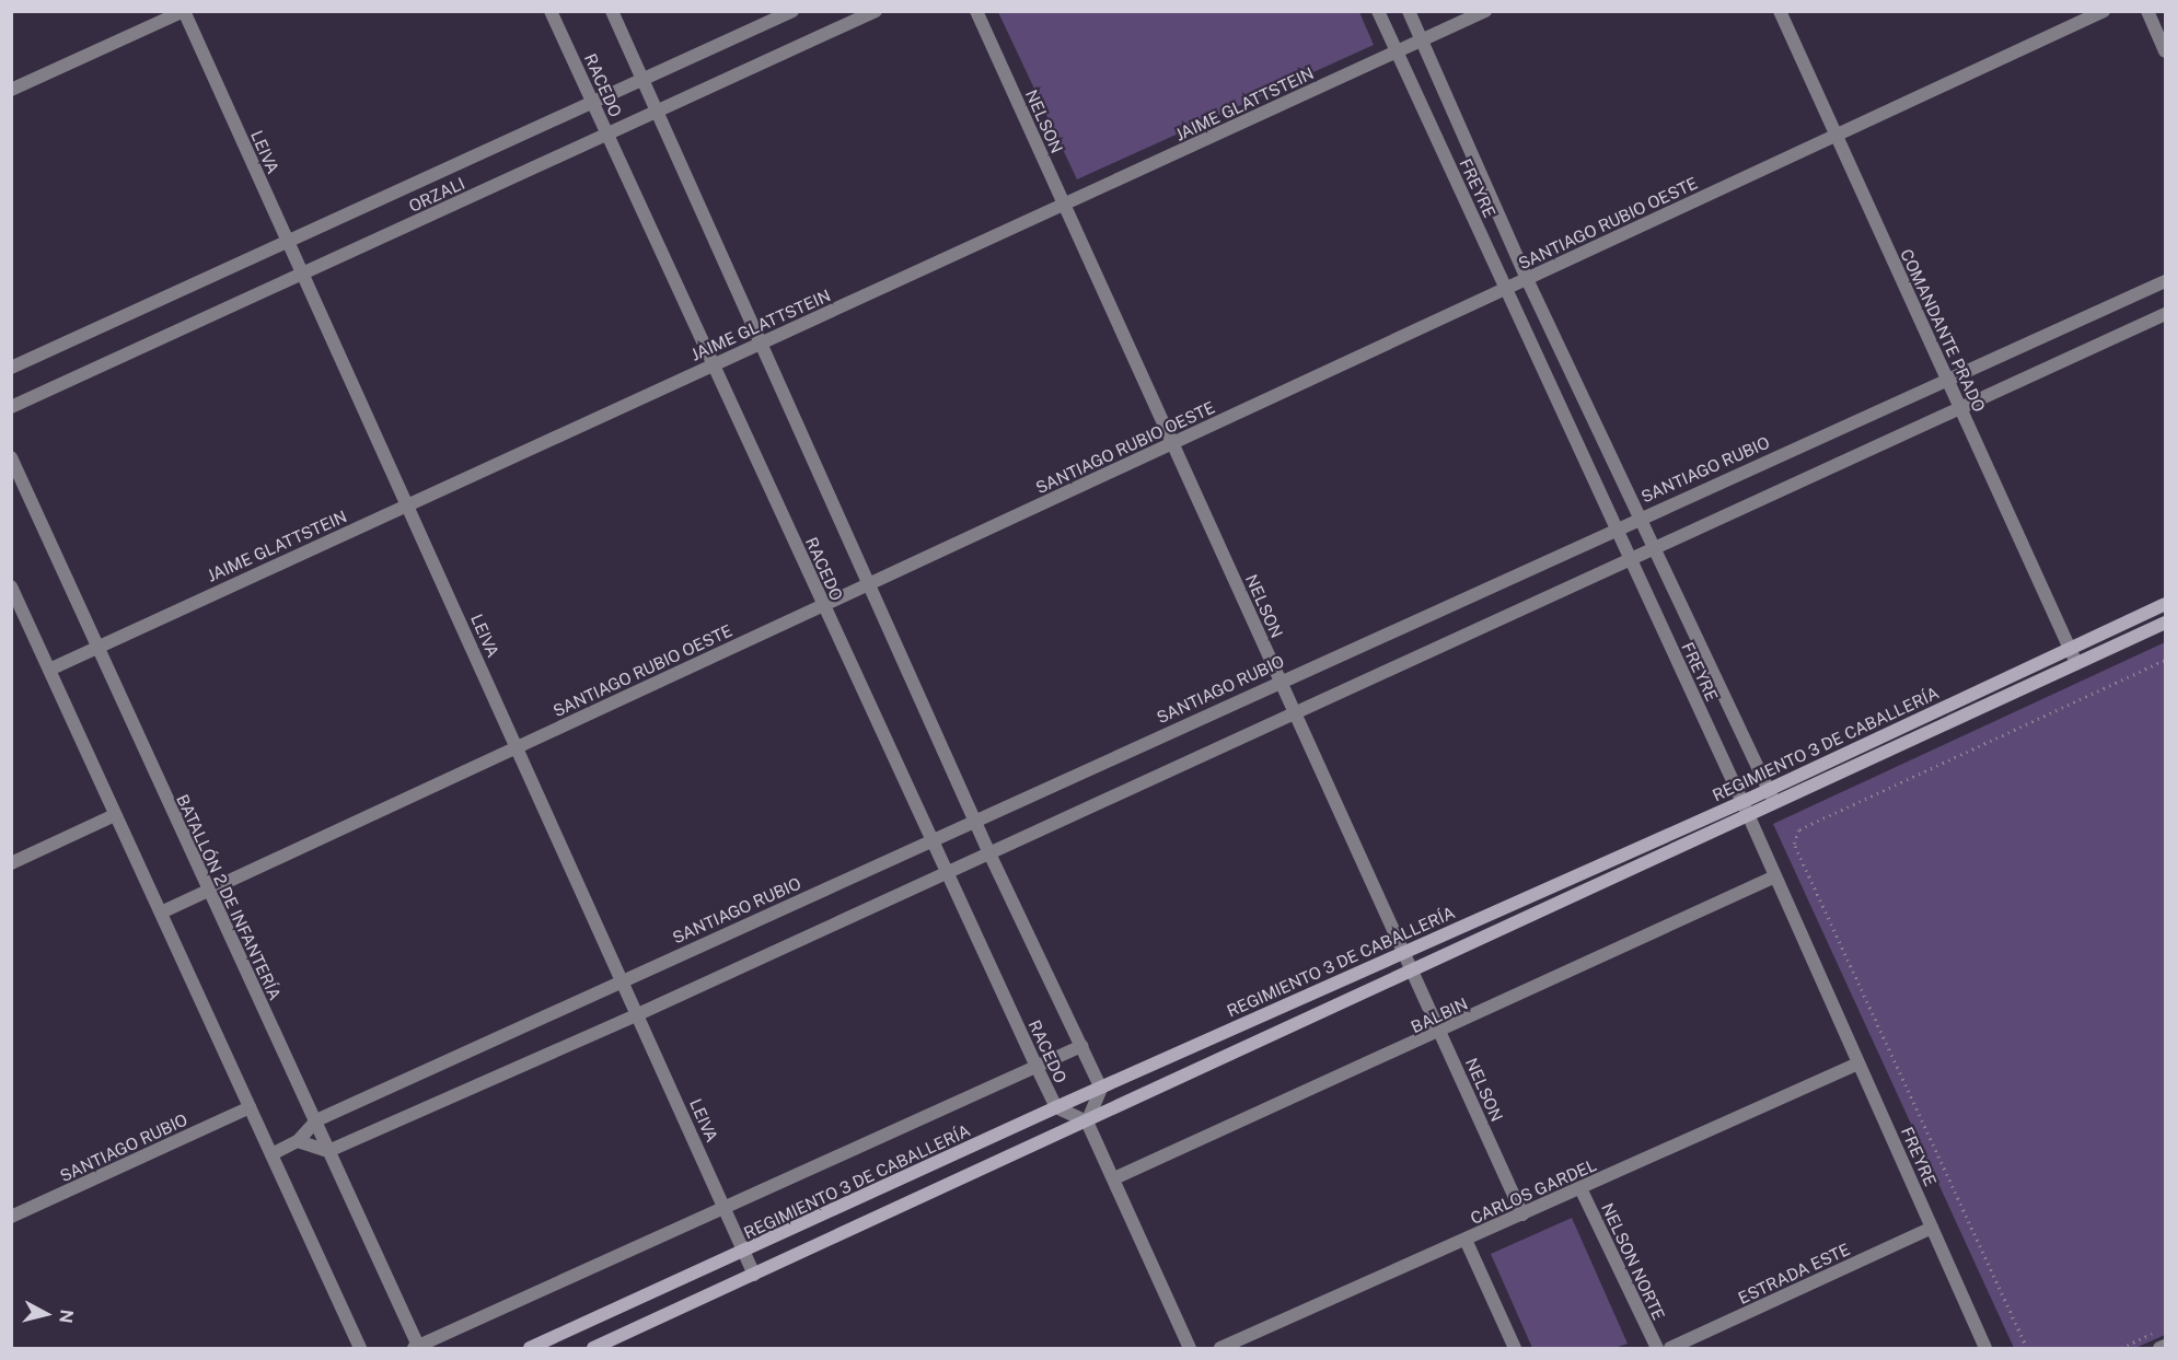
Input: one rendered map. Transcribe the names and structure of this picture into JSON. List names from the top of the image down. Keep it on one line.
{"streets":{"street":["RACEDO","JAIME GLATTSTEIN","NELSON","LEIVA","FREYRE","ORZALI","SANTIAGO RUBIO OESTE","COMANDANTE PRADO","SANTIAGO RUBIO","REGIMIENTO 3 DE CABALLERÍA","BATALLÓN 2 DE INFANTERÍA","BALBIN","CARLOS GARDEL","NELSON NORTE","ESTRADA ESTE"]},"crossings":[["RACEDO","JAIME GLATTSTEIN"],["RACEDO","ORZALI"],["RACEDO","SANTIAGO RUBIO OESTE"],["RACEDO","SANTIAGO RUBIO"],["RACEDO","REGIMIENTO 3 DE CABALLERÍA"],["JAIME GLATTSTEIN","NELSON"],["JAIME GLATTSTEIN","LEIVA"],["JAIME GLATTSTEIN","FREYRE"],["JAIME GLATTSTEIN","BATALLÓN 2 DE INFANTERÍA"],["NELSON","SANTIAGO RUBIO OESTE"],["NELSON","SANTIAGO RUBIO"],["NELSON","REGIMIENTO 3 DE CABALLERÍA"],["NELSON","BALBIN"],["NELSON","CARLOS GARDEL"],["LEIVA","ORZALI"],["LEIVA","SANTIAGO RUBIO OESTE"],["LEIVA","SANTIAGO RUBIO"],["LEIVA","REGIMIENTO 3 DE CABALLERÍA"],["FREYRE","SANTIAGO RUBIO OESTE"],["FREYRE","SANTIAGO RUBIO"],["FREYRE","REGIMIENTO 3 DE CABALLERÍA"],["FREYRE","BALBIN"],["FREYRE","CARLOS GARDEL"],["FREYRE","ESTRADA ESTE"],["SANTIAGO RUBIO OESTE","COMANDANTE PRADO"],["SANTIAGO RUBIO OESTE","BATALLÓN 2 DE INFANTERÍA"],["COMANDANTE PRADO","SANTIAGO RUBIO"],["COMANDANTE PRADO","REGIMIENTO 3 DE CABALLERÍA"],["SANTIAGO RUBIO","BATALLÓN 2 DE INFANTERÍA"],["CARLOS GARDEL","NELSON NORTE"]],"north":"right"}
